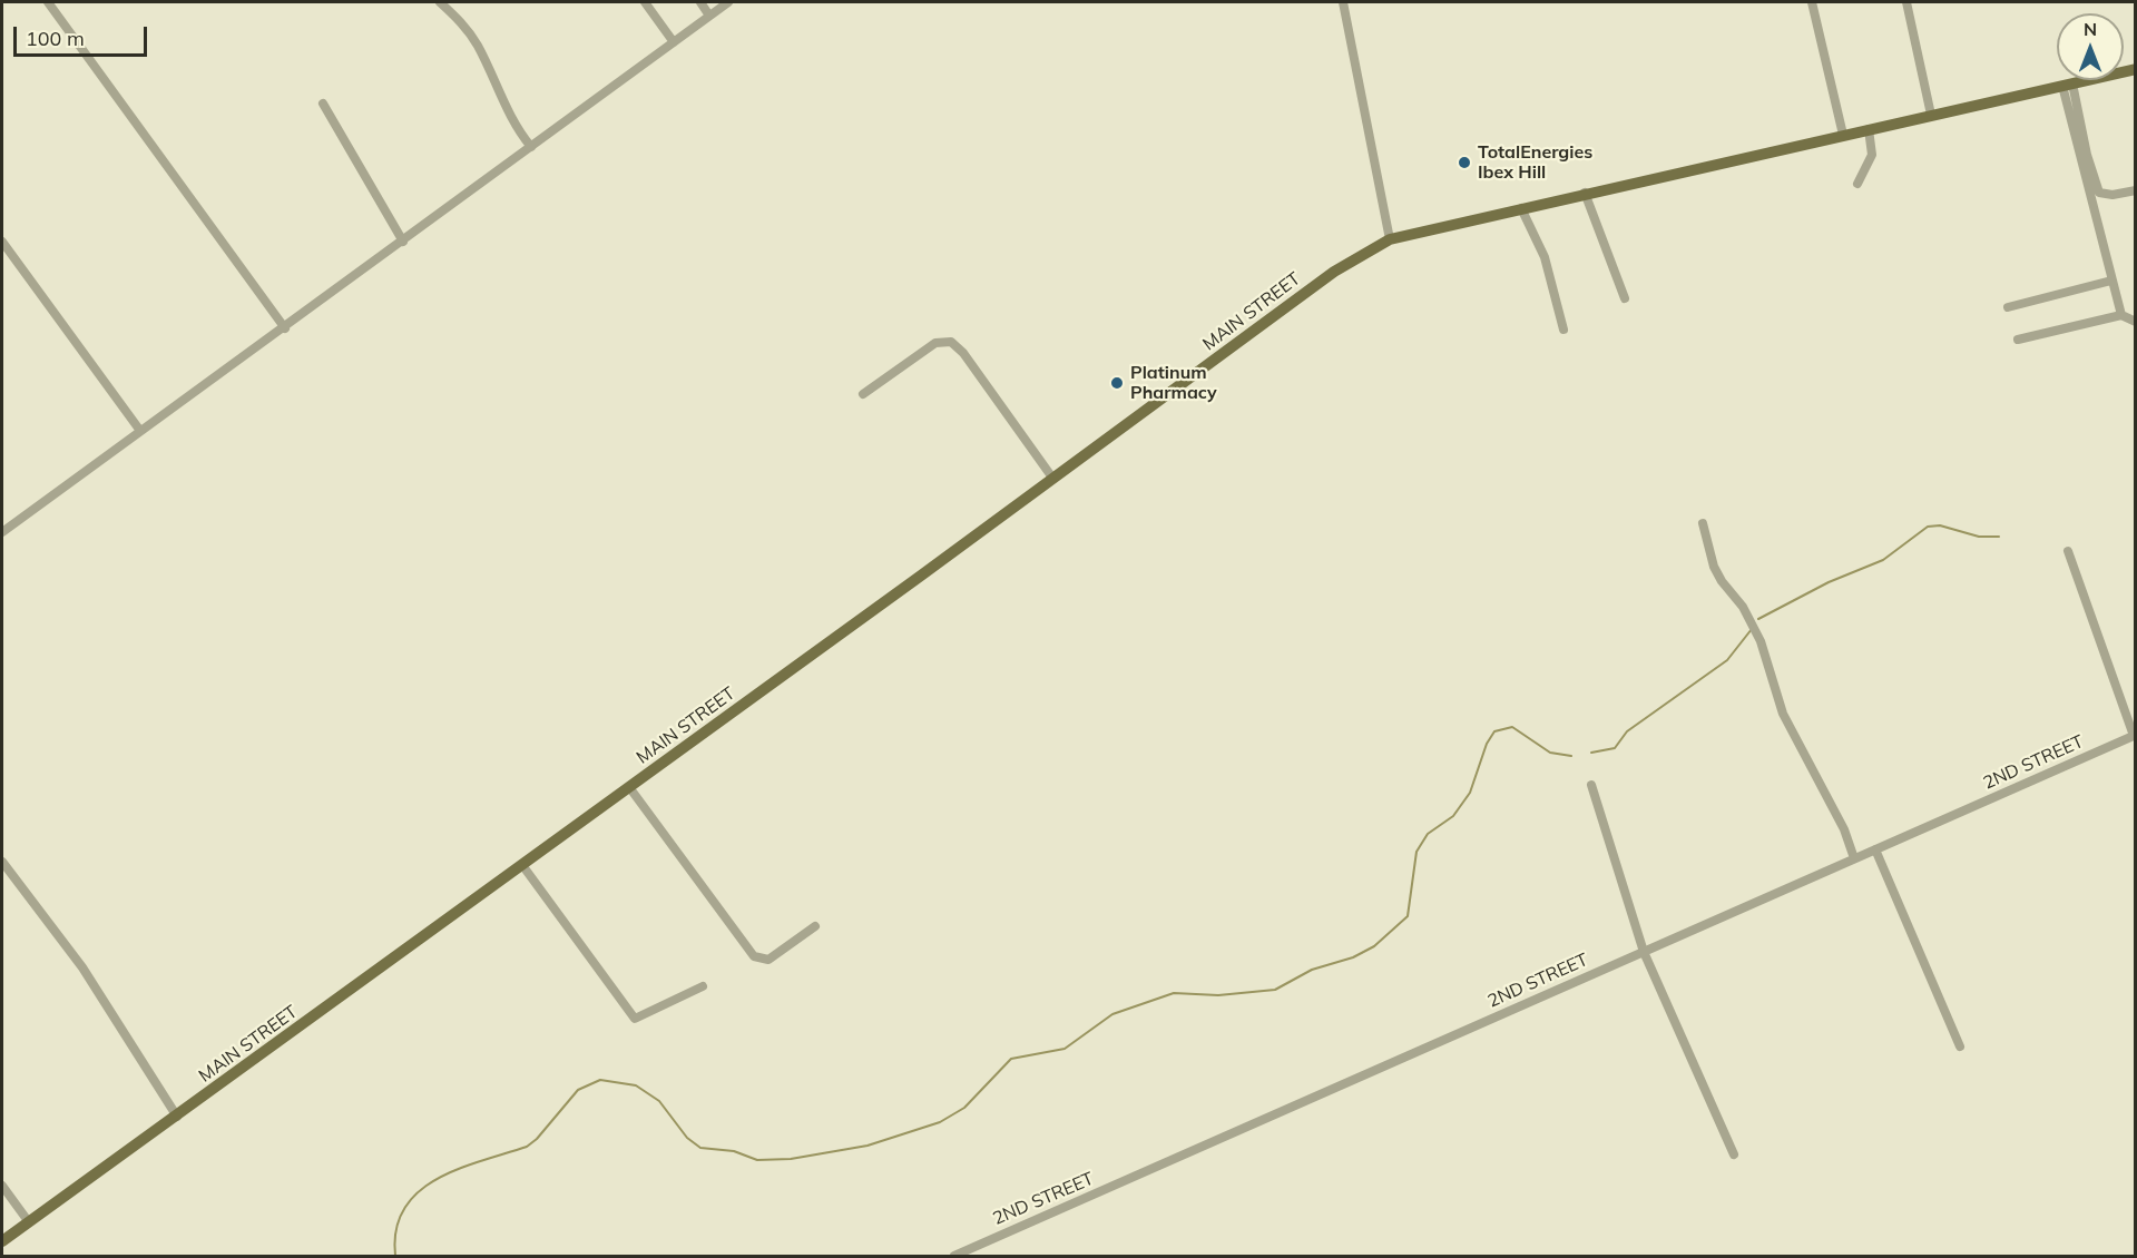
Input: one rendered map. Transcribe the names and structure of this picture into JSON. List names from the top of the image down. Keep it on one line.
{"streets":{"main road":["MAIN STREET"],"street":["2ND STREET"]},"places":["TotalEnergies Ibex Hill","Platinum Pharmacy"],"scale_bar":"100 m","north":"top"}
